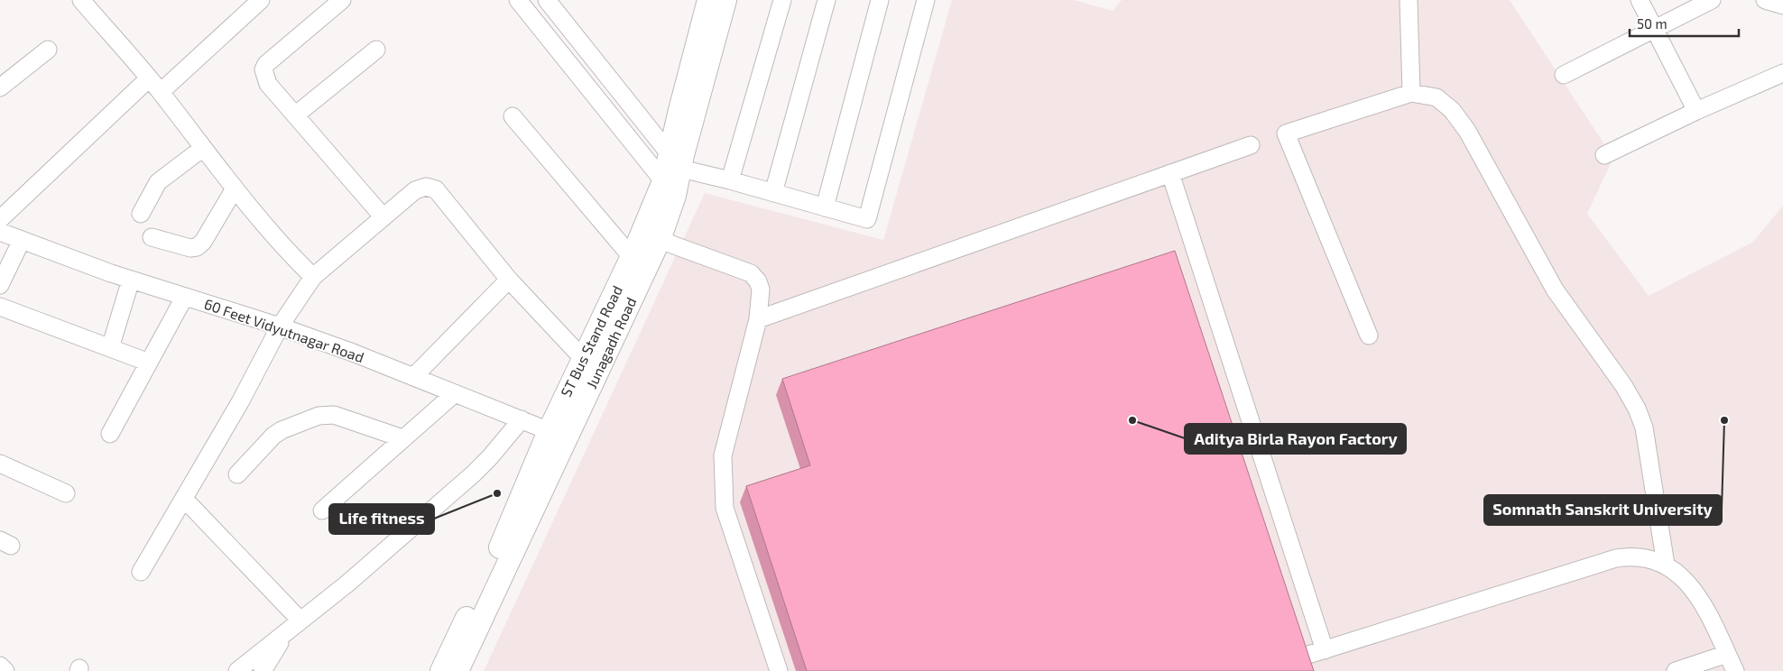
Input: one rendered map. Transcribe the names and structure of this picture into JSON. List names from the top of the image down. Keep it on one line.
{"streets":{"main road":["ST Bus Stand Road","Junagadh Road"],"street":["60 Feet Vidyutnagar Road"]},"crossings":[["60 Feet Vidyutnagar Road","ST Bus Stand Road"],["60 Feet Vidyutnagar Road","Junagadh Road"],["ST Bus Stand Road","Junagadh Road"]],"places":["Aditya Birla Rayon Factory","Somnath Sanskrit University","Life fitness"],"scale_bar":"50 m"}
